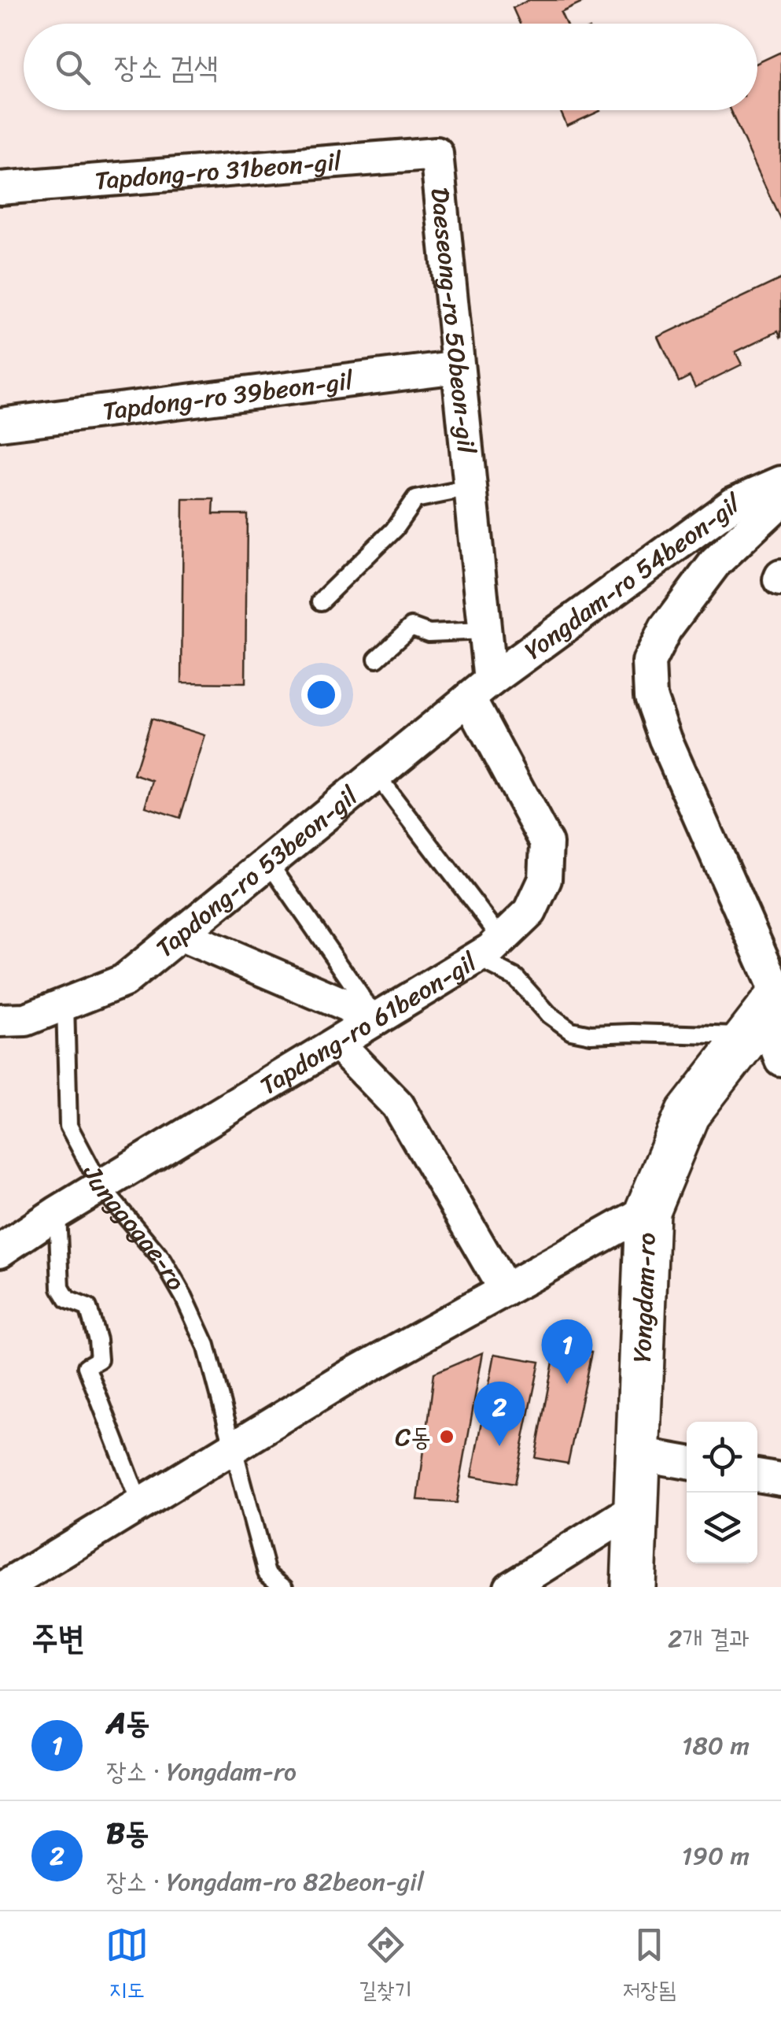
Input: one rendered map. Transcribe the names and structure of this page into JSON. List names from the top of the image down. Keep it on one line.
{"streets":{"main road":["Yongdam-ro"],"street":["Tapdong-ro 31beon-gil","Daeseong-ro 50beon-gil","Tapdong-ro 39beon-gil","Yongdam-ro 54beon-gil","Tapdong-ro 53beon-gil","Tapdong-ro 61beon-gil"],"lane":["Junggogae-ro"]},"crossings":[["Tapdong-ro 31beon-gil","Daeseong-ro 50beon-gil"],["Daeseong-ro 50beon-gil","Tapdong-ro 39beon-gil"],["Daeseong-ro 50beon-gil","Yongdam-ro 54beon-gil"],["Daeseong-ro 50beon-gil","Tapdong-ro 53beon-gil"],["Daeseong-ro 50beon-gil","Tapdong-ro 61beon-gil"],["Yongdam-ro 54beon-gil","Tapdong-ro 53beon-gil"],["Yongdam-ro 54beon-gil","Tapdong-ro 61beon-gil"],["Yongdam-ro 54beon-gil","Yongdam-ro"],["Tapdong-ro 53beon-gil","Tapdong-ro 61beon-gil"],["Tapdong-ro 53beon-gil","Junggogae-ro"],["Tapdong-ro 61beon-gil","Junggogae-ro"]],"places":["C동"],"page":{"search":"장소 검색","pins":["1","2"],"heading":["주변","2개 결과"],"list":[{"mark":"1","name":"A동","note":"장소 · Yongdam-ro","value":"180 m"},{"mark":"2","name":"B동","note":"장소 · Yongdam-ro 82beon-gil","value":"190 m"}],"nav":["지도","길찾기","저장됨"]}}
